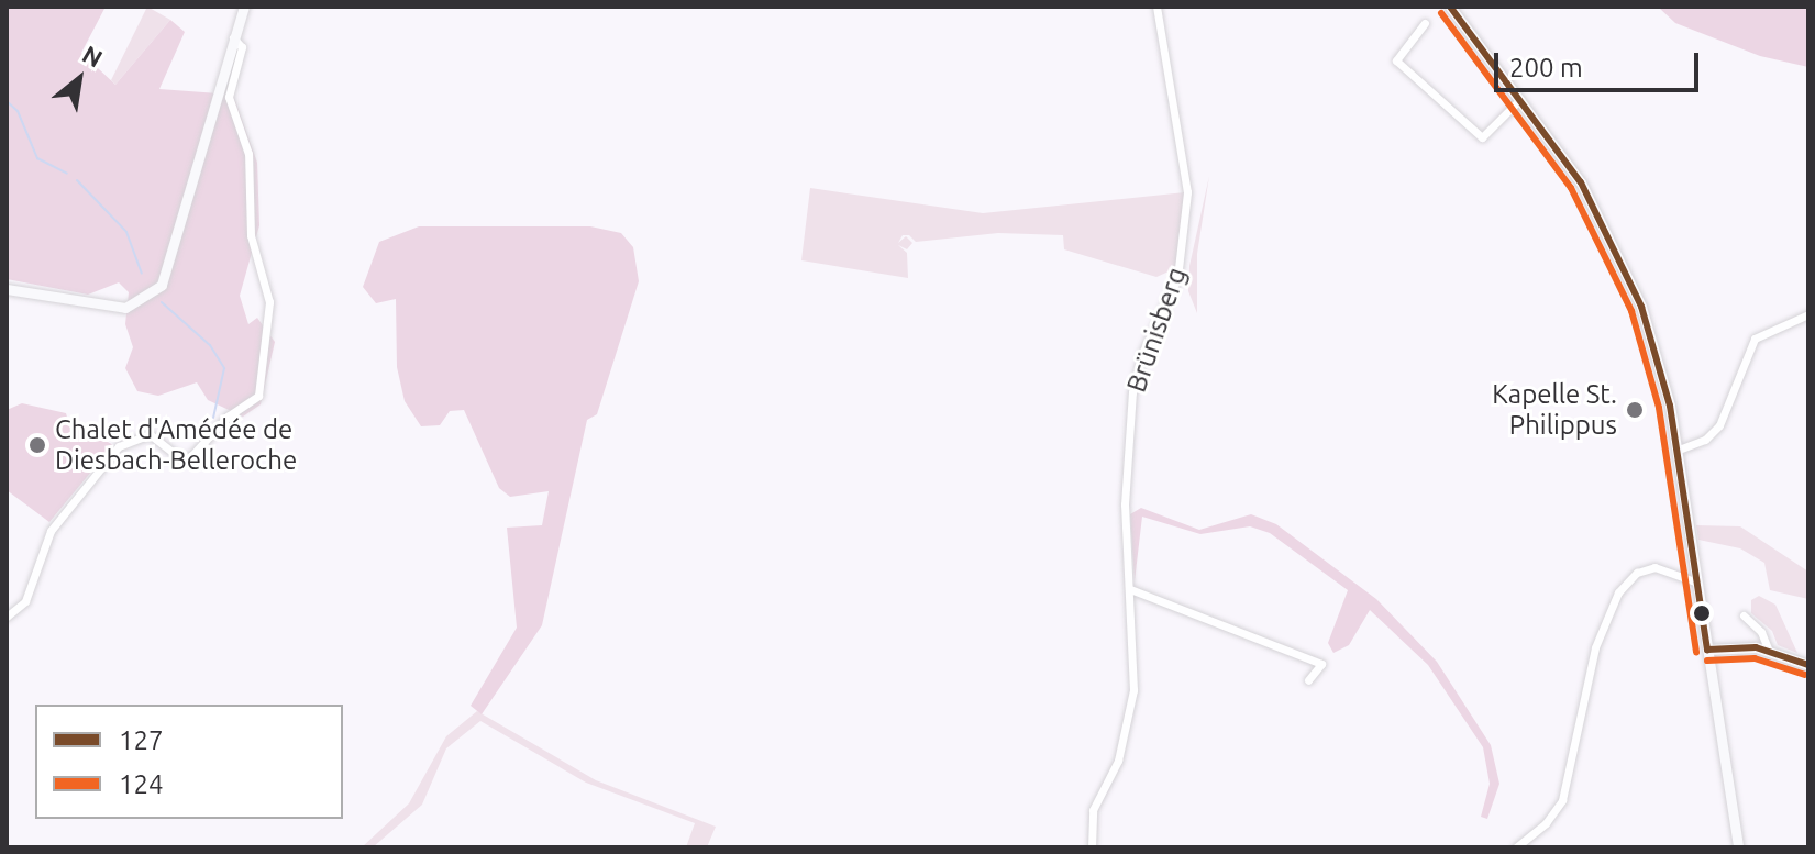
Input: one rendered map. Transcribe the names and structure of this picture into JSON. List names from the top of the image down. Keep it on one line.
{"streets":{"street":["Brünisberg"]},"places":["Kapelle St. Philippus","Chalet d'Amédée de Diesbach-Belleroche"],"lines":["transit line 127","transit line 124"],"legend":["127","124"],"scale_bar":"200 m","north":"top right"}
